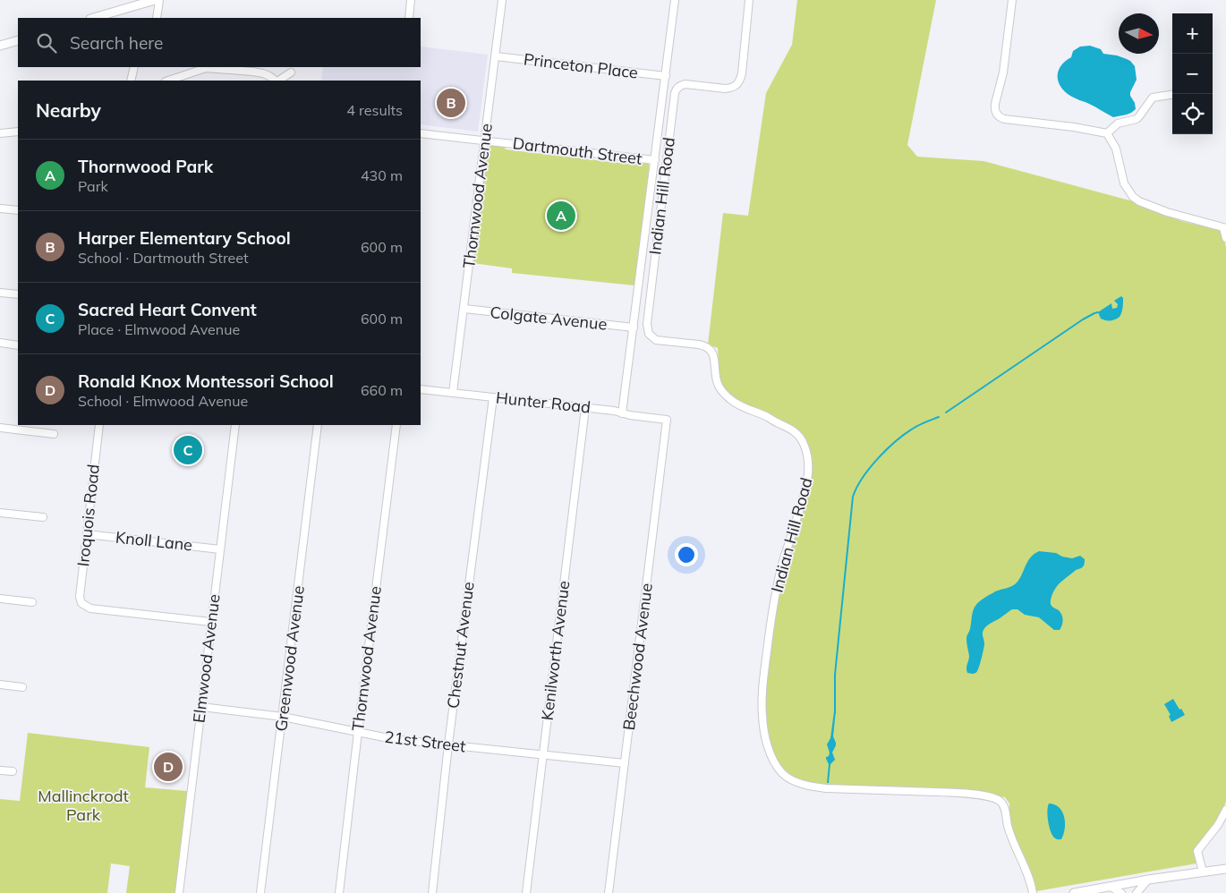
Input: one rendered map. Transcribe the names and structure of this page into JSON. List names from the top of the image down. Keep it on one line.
{"streets":{"street":["Princeton Place","Dartmouth Street","Thornwood Avenue","Indian Hill Road","Colgate Avenue","Hunter Road","Iroquois Road","Knoll Lane","Chestnut Avenue","Kenilworth Avenue","Beechwood Avenue","Elmwood Avenue","Greenwood Avenue","21st Street"]},"crossings":[["Princeton Place","Thornwood Avenue"],["Dartmouth Street","Thornwood Avenue"],["Thornwood Avenue","Colgate Avenue"],["Thornwood Avenue","Hunter Road"],["Thornwood Avenue","21st Street"],["Hunter Road","Chestnut Avenue"],["Hunter Road","Kenilworth Avenue"],["Hunter Road","Beechwood Avenue"],["Iroquois Road","Knoll Lane"],["Iroquois Road","Elmwood Avenue"],["Knoll Lane","Elmwood Avenue"],["Chestnut Avenue","21st Street"],["Kenilworth Avenue","21st Street"],["Beechwood Avenue","21st Street"],["Elmwood Avenue","21st Street"],["Greenwood Avenue","21st Street"]],"parks":["Mallinckrodt Park"],"north":"right","page":{"map_buttons":["+","−"],"search":"Search here","heading":["Nearby","4 results"],"pins":["B","A","C","D"],"list":[{"mark":"A","name":"Thornwood Park","note":"Park","value":"430 m"},{"mark":"B","name":"Harper Elementary School","note":"School · Dartmouth Street","value":"600 m"},{"mark":"C","name":"Sacred Heart Convent","note":"Place · Elmwood Avenue","value":"600 m"},{"mark":"D","name":"Ronald Knox Montessori School","note":"School · Elmwood Avenue","value":"660 m"}]}}
